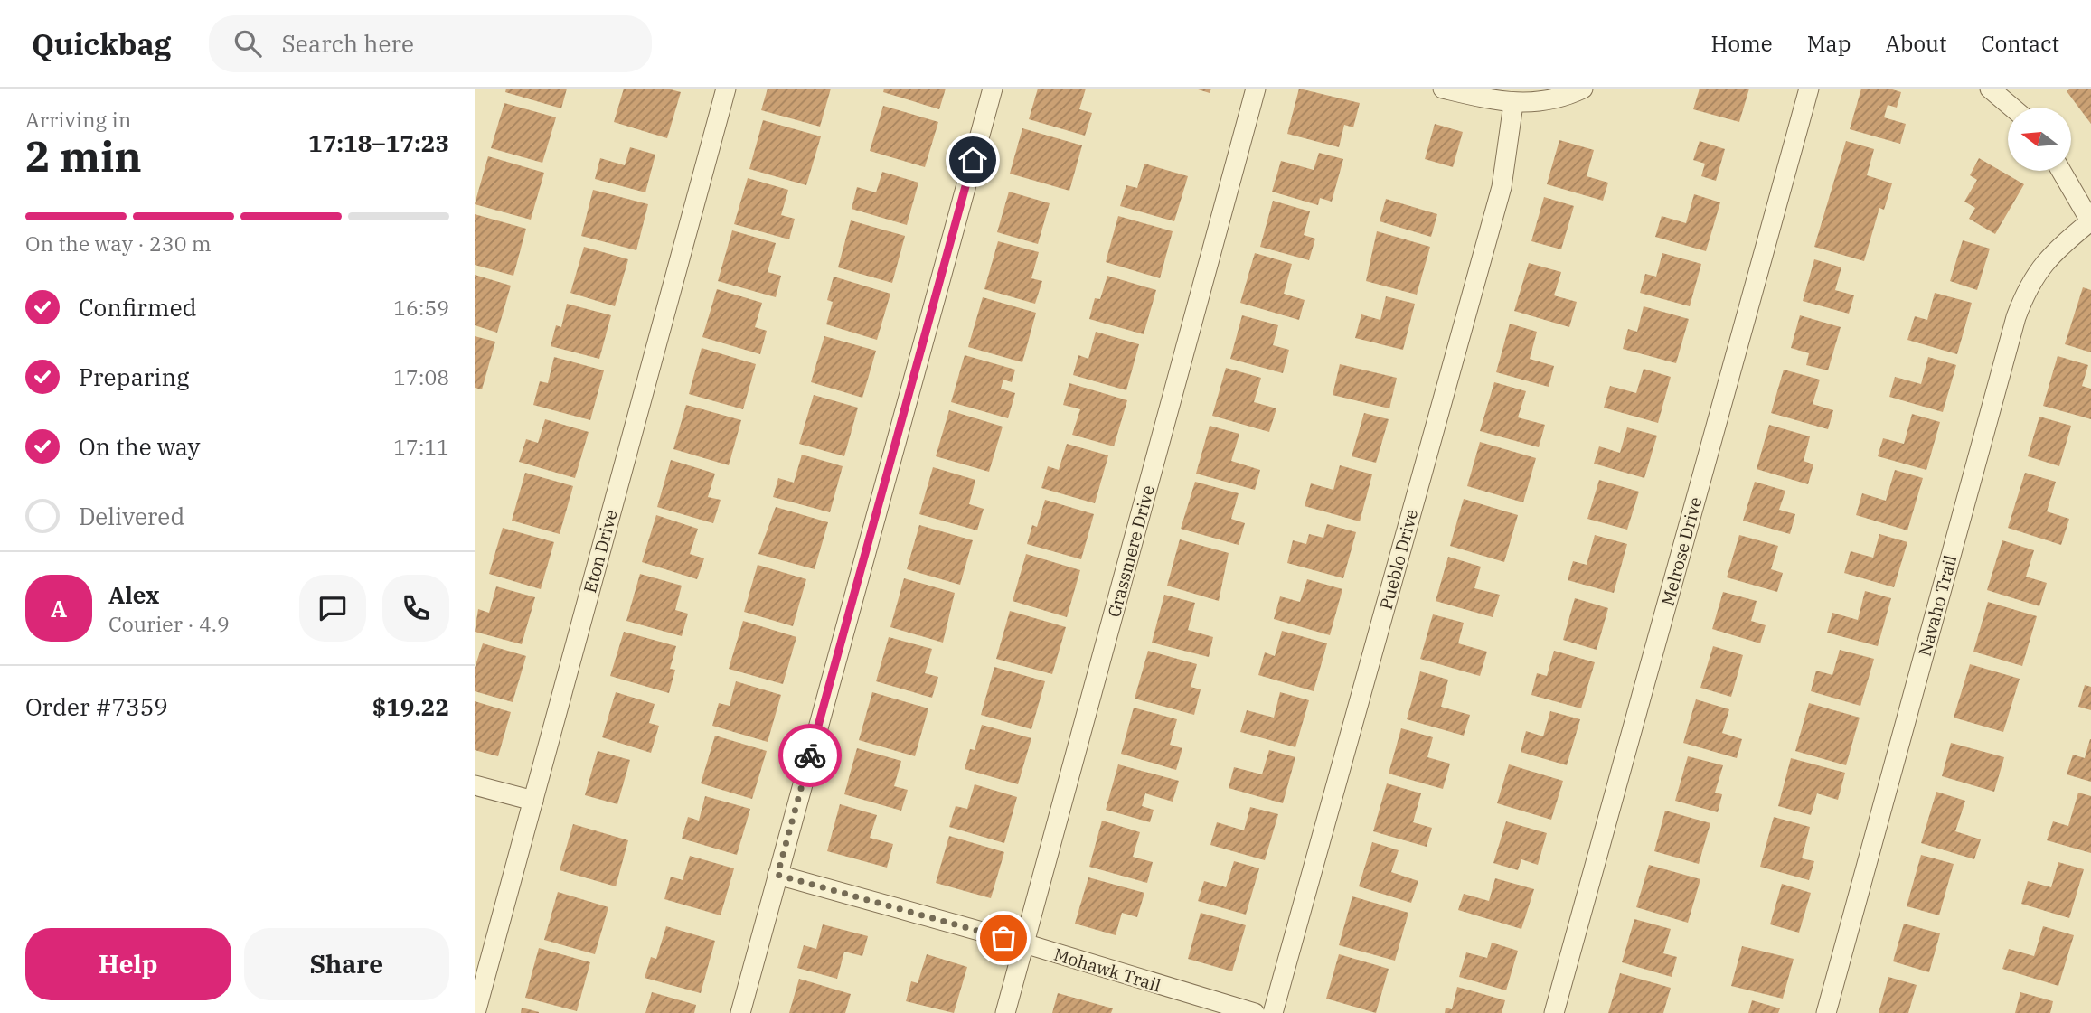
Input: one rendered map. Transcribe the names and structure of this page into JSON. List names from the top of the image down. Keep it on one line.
{"streets":{"street":["Eton Drive","Grassmere Drive","Melrose Drive","Pueblo Drive","Navaho Trail","Mohawk Trail"]},"crossings":[["Grassmere Drive","Mohawk Trail"]],"north":"left","page":{"header":"Quickbag","search":"Search here","nav":["Home","Map","About","Contact"],"heading":["2 min","Arriving in","17:18–17:23"],"panel":["Alex","Courier · 4.9","Order #7359","$19.22"],"bar":"On the way · 230 m","list":[["Confirmed","16:59"],["Preparing","17:08"],["On the way","17:11"],"Delivered"],"round":"A","buttons":["Help","Share"]}}
